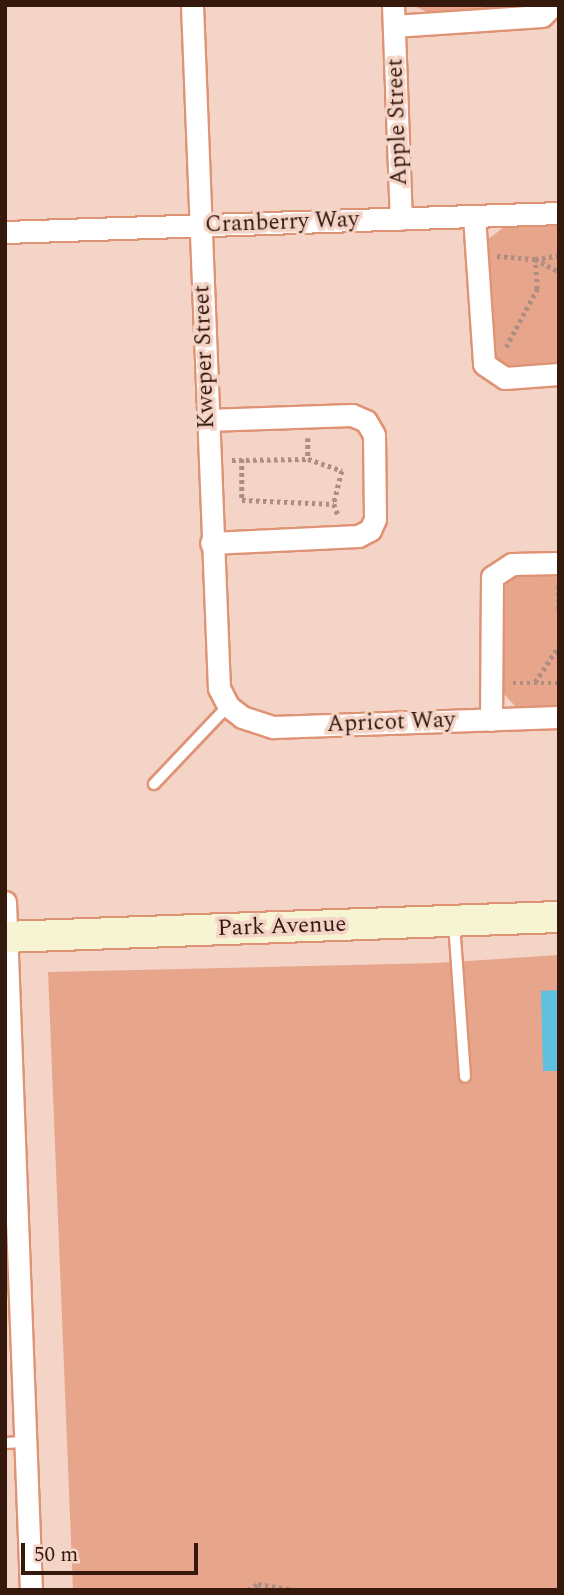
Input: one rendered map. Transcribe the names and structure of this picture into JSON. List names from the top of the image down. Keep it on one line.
{"streets":{"street":["Apple Street","Cranberry Way","Kweper Street","Apricot Way","Park Avenue"]},"crossings":[["Apple Street","Cranberry Way"],["Cranberry Way","Kweper Street"],["Kweper Street","Apricot Way"]],"scale_bar":"50 m"}
